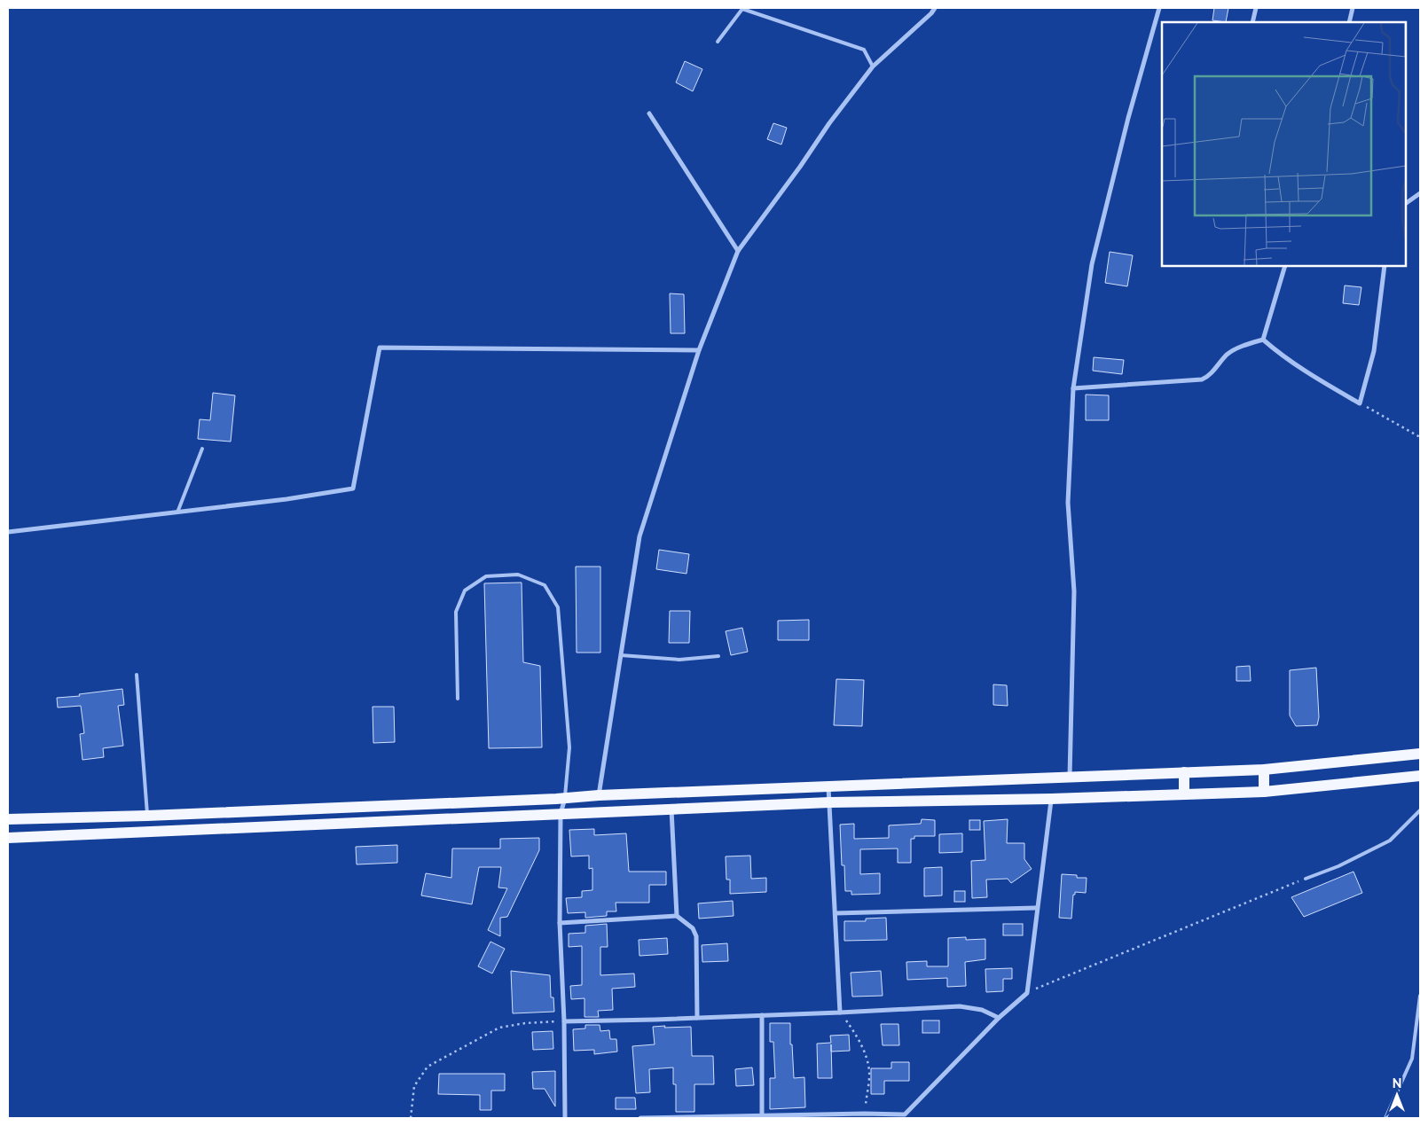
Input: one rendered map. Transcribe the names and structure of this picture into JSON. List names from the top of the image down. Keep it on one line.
{"north":"top"}
